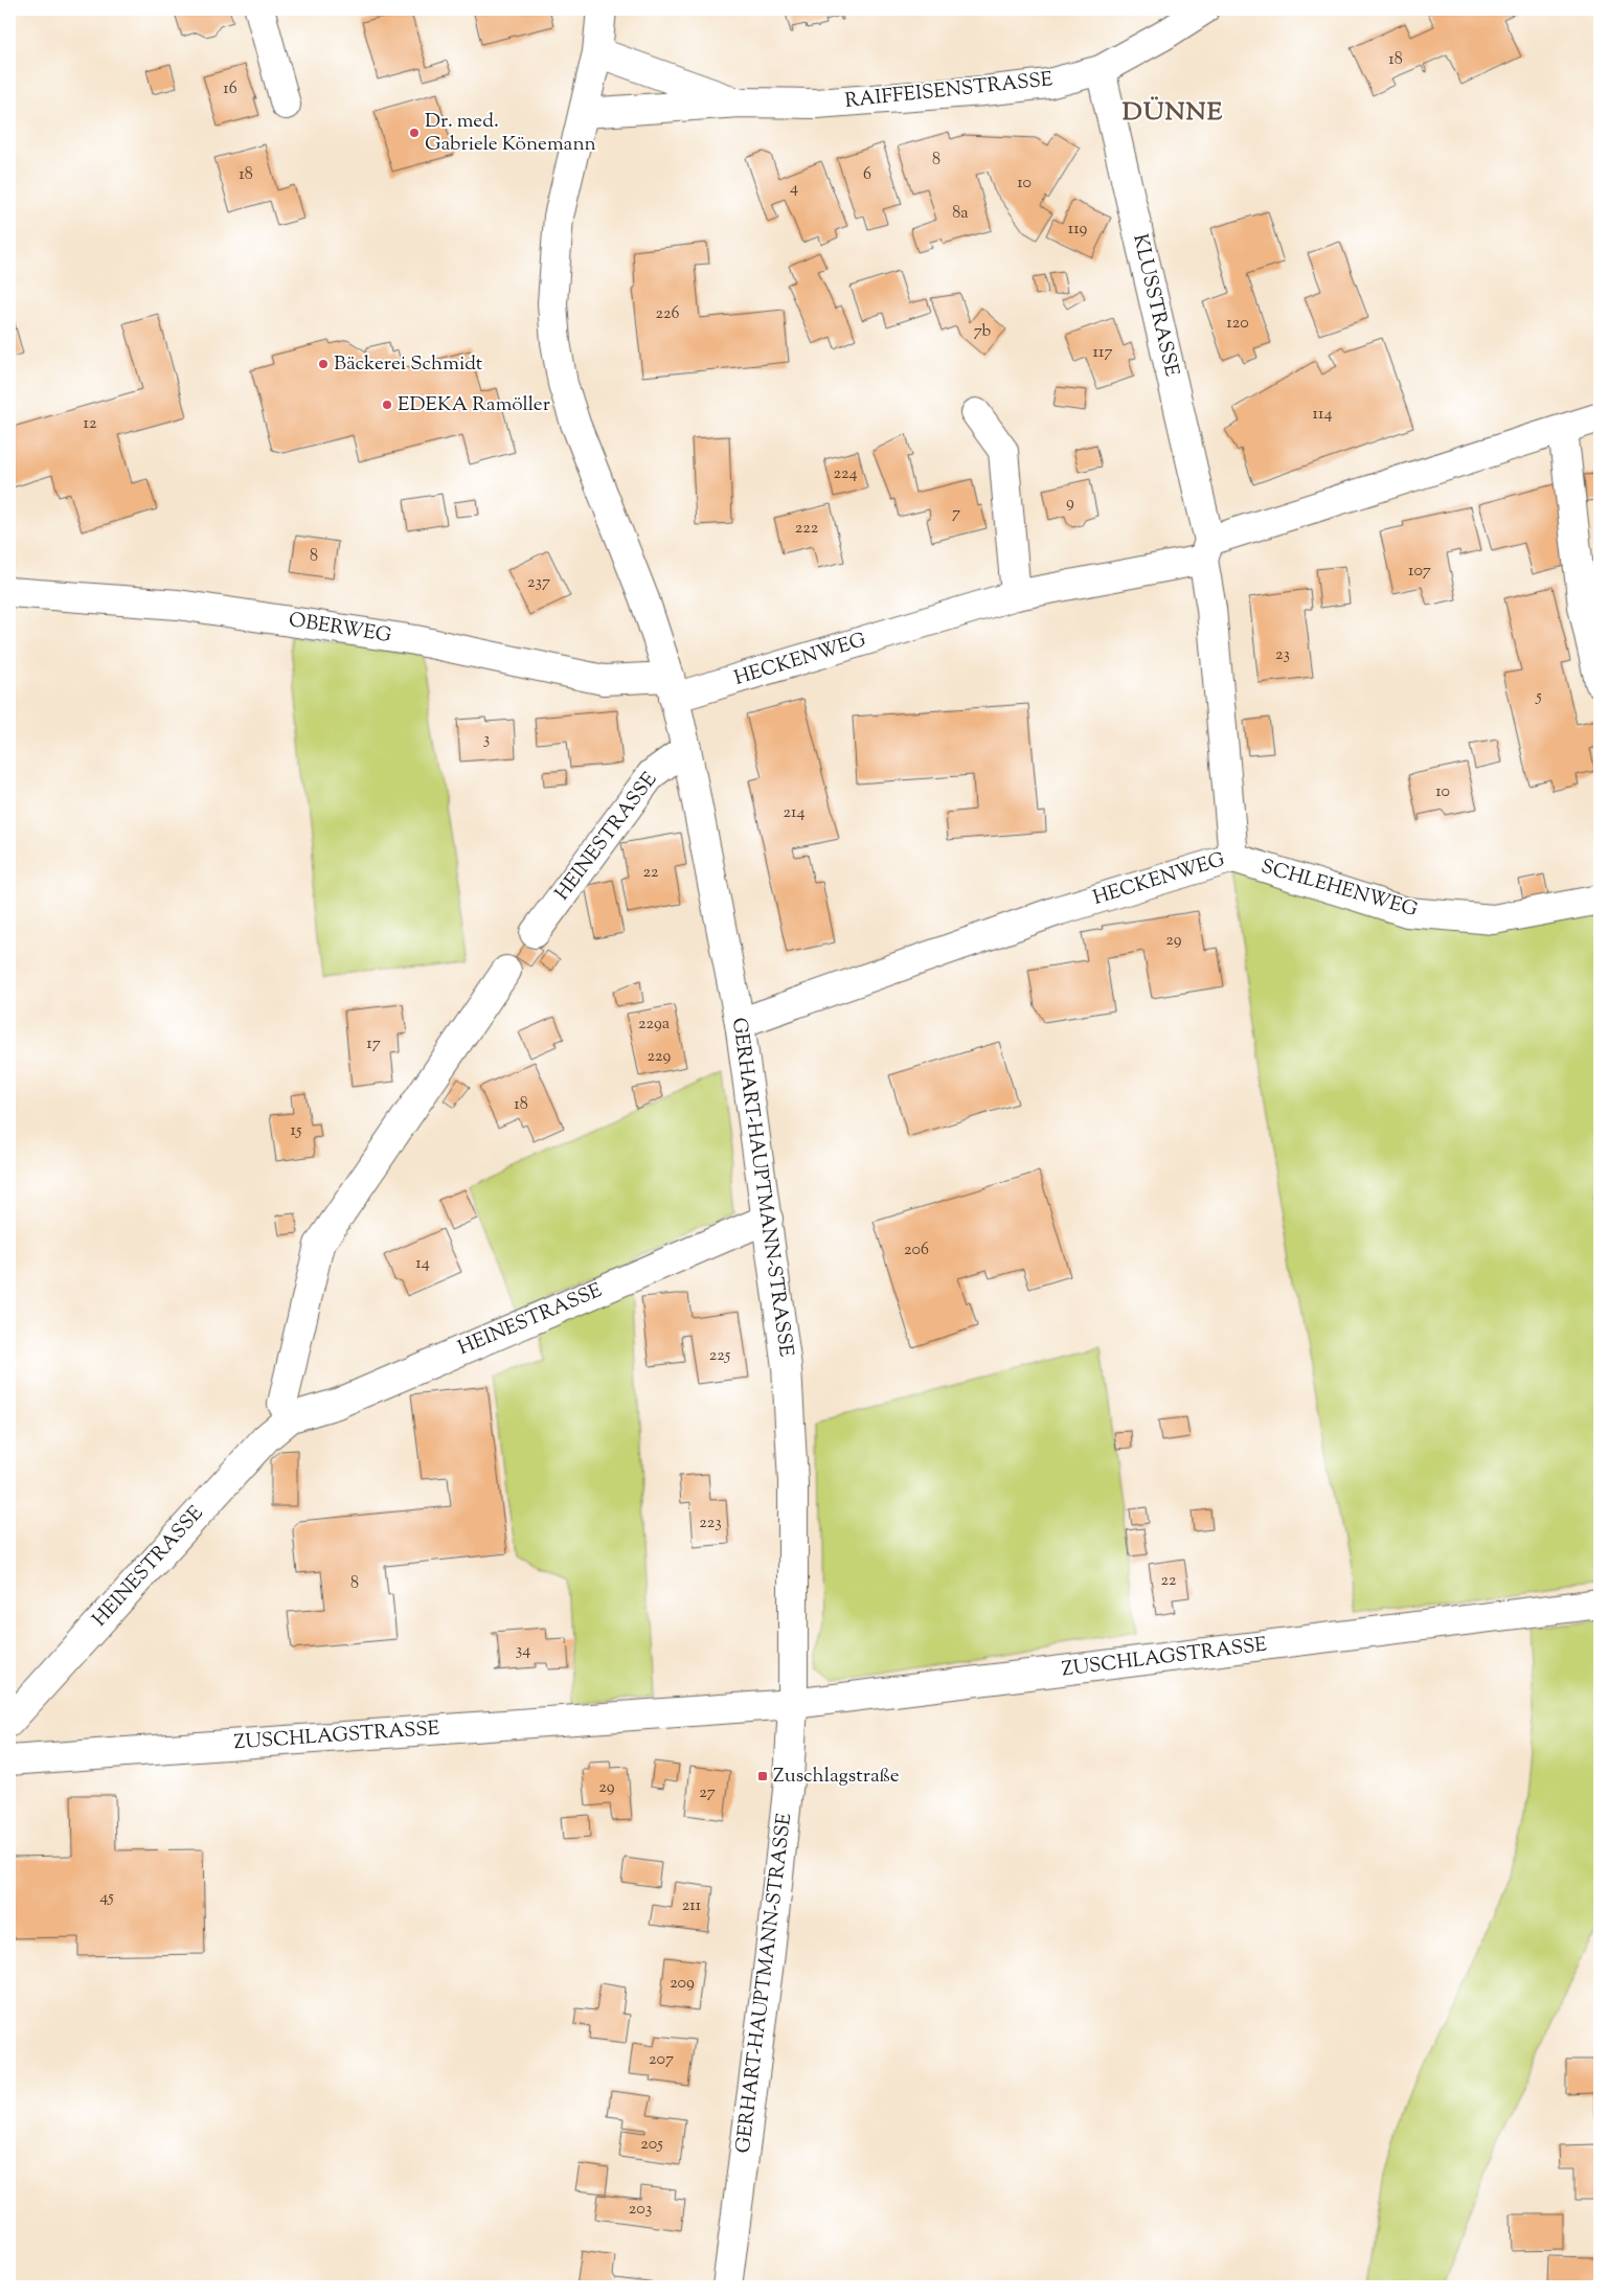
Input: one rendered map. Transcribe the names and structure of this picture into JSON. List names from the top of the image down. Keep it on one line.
{"streets":{"street":["RAIFFEISENSTRASSE","KLUSSTRASSE","OBERWEG","HECKENWEG","HEINESTRASSE","SCHLEHENWEG","GERHART-HAUPTMANN-STRASSE","ZUSCHLAGSTRASSE"]},"crossings":[["RAIFFEISENSTRASSE","KLUSSTRASSE"],["RAIFFEISENSTRASSE","GERHART-HAUPTMANN-STRASSE"],["KLUSSTRASSE","HECKENWEG"],["OBERWEG","HECKENWEG"],["OBERWEG","GERHART-HAUPTMANN-STRASSE"],["HECKENWEG","SCHLEHENWEG"],["HECKENWEG","GERHART-HAUPTMANN-STRASSE"],["HEINESTRASSE","GERHART-HAUPTMANN-STRASSE"],["GERHART-HAUPTMANN-STRASSE","ZUSCHLAGSTRASSE"]],"districts":["DÜNNE"],"places":{"other":["Dr. med. Gabriele Könemann","Bäckerei Schmidt","EDEKA Ramöller"],"transit":["Zuschlagstraße"]},"house_numbers":["18","16","8","18","6","10","4","8a","119","226","120","7b","117","114","12","224","9","7","222","8","107","237","23","5","3","10","214","22","29","229a","17","229","18","15","206","14","225","223","22","8","34","29","27","45","211","209","207","205","203"]}
